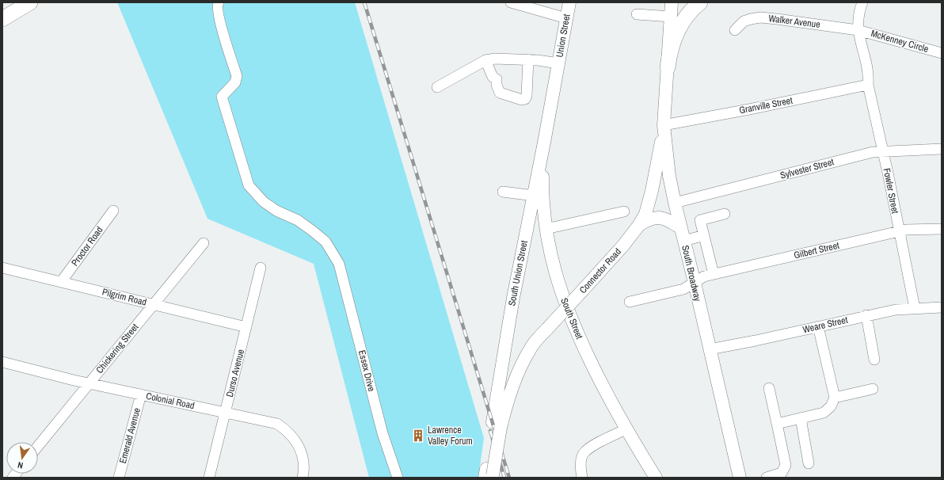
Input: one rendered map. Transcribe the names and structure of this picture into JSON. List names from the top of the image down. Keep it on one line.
{"streets":{"main road":["Union Street","Connector Road","South Union Street","South Broadway","South Street"],"street":["Walker Avenue","McKenney Circle","Granville Street","Sylvester Street","Fowler Street","Proctor Road","Gilbert Street","Pilgrim Road","Weare Street","Chickering Street","Essex Drive","Durso Avenue","Colonial Road","Emerald Avenue"]},"crossings":[["Walker Avenue","McKenney Circle"],["Walker Avenue","Fowler Street"],["Union Street","South Union Street"],["McKenney Circle","Fowler Street"],["Granville Street","Fowler Street"],["Granville Street","Connector Road"],["Granville Street","South Broadway"],["Sylvester Street","Fowler Street"],["Sylvester Street","South Broadway"],["Fowler Street","Gilbert Street"],["Fowler Street","Weare Street"],["Proctor Road","Pilgrim Road"],["Gilbert Street","South Broadway"],["Connector Road","South Union Street"],["Connector Road","South Broadway"],["South Union Street","South Street"],["South Broadway","Weare Street"],["Pilgrim Road","Chickering Street"],["Pilgrim Road","Durso Avenue"],["Chickering Street","Colonial Road"],["Durso Avenue","Colonial Road"],["Colonial Road","Emerald Avenue"]],"places":{"building":["Lawrence Valley Forum"]},"north":"bottom"}
